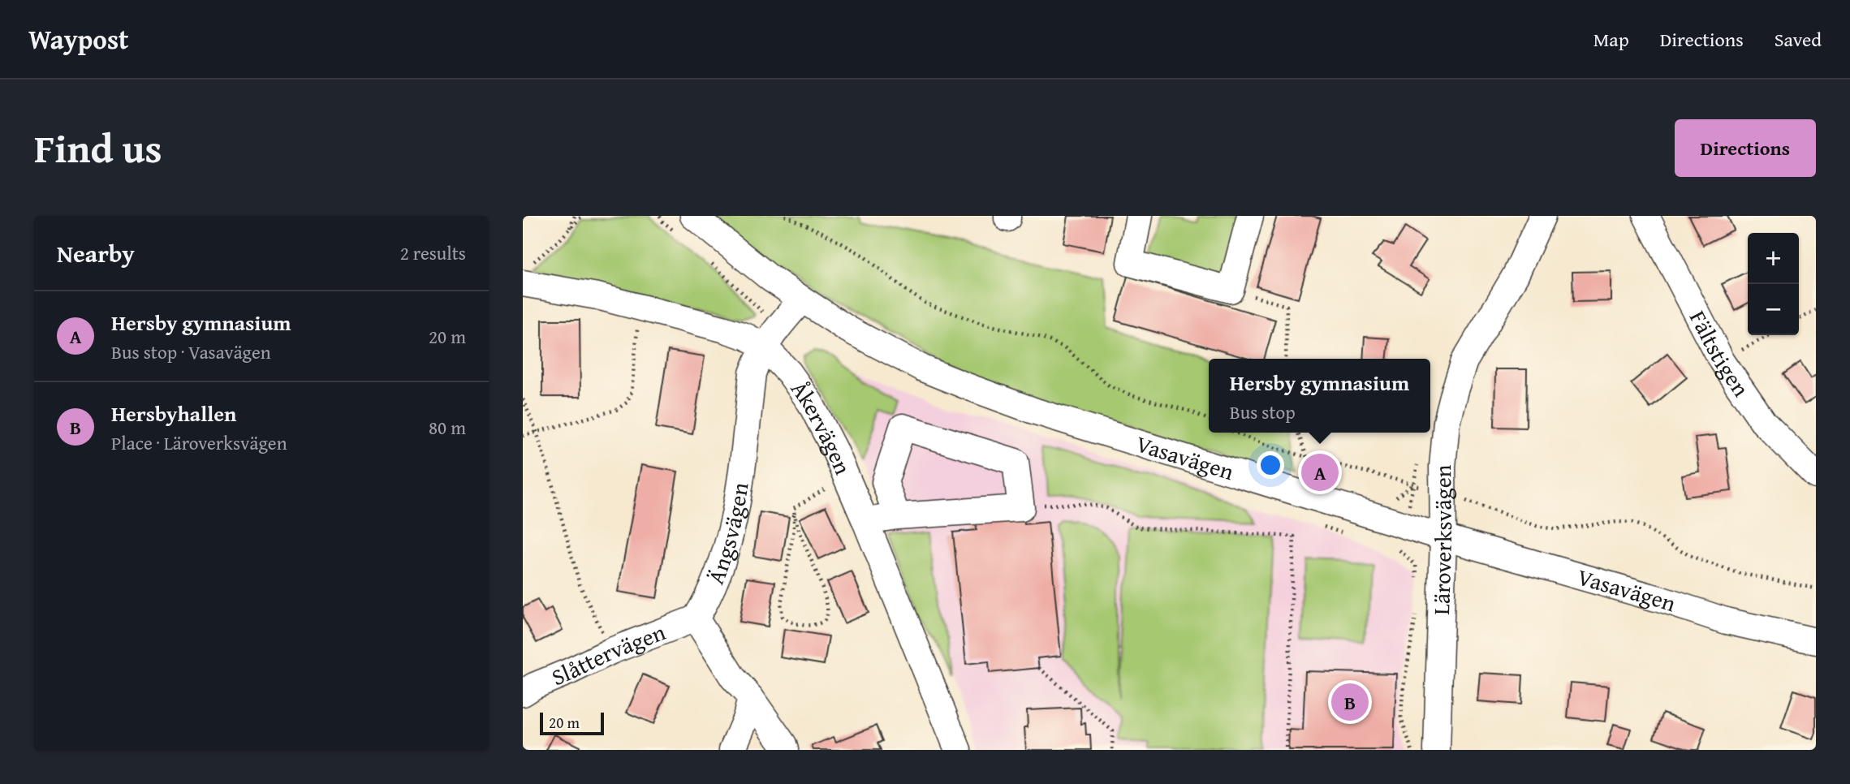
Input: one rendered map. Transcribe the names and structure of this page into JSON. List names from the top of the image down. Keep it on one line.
{"streets":{"street":["Fältstigen","Åkervägen","Vasavägen","Ängsvägen","Läroverksvägen","Slåttervägen"]},"crossings":[["Åkervägen","Ängsvägen"],["Vasavägen","Ängsvägen"],["Vasavägen","Läroverksvägen"],["Ängsvägen","Slåttervägen"]],"scale_bar":"20 m","page":{"header":"Waypost","nav":["Map","Directions","Saved"],"title":"Find us","buttons":"Directions","heading":["Nearby","2 results"],"map_buttons":["+","−"],"list":[{"mark":"A","name":"Hersby gymnasium","note":"Bus stop · Vasavägen","value":"20 m"},{"mark":"B","name":"Hersbyhallen","note":"Place · Läroverksvägen","value":"80 m"}],"popup":["Hersby gymnasium","Bus stop"],"pins":["A","B"],"scale":"20 m"}}
